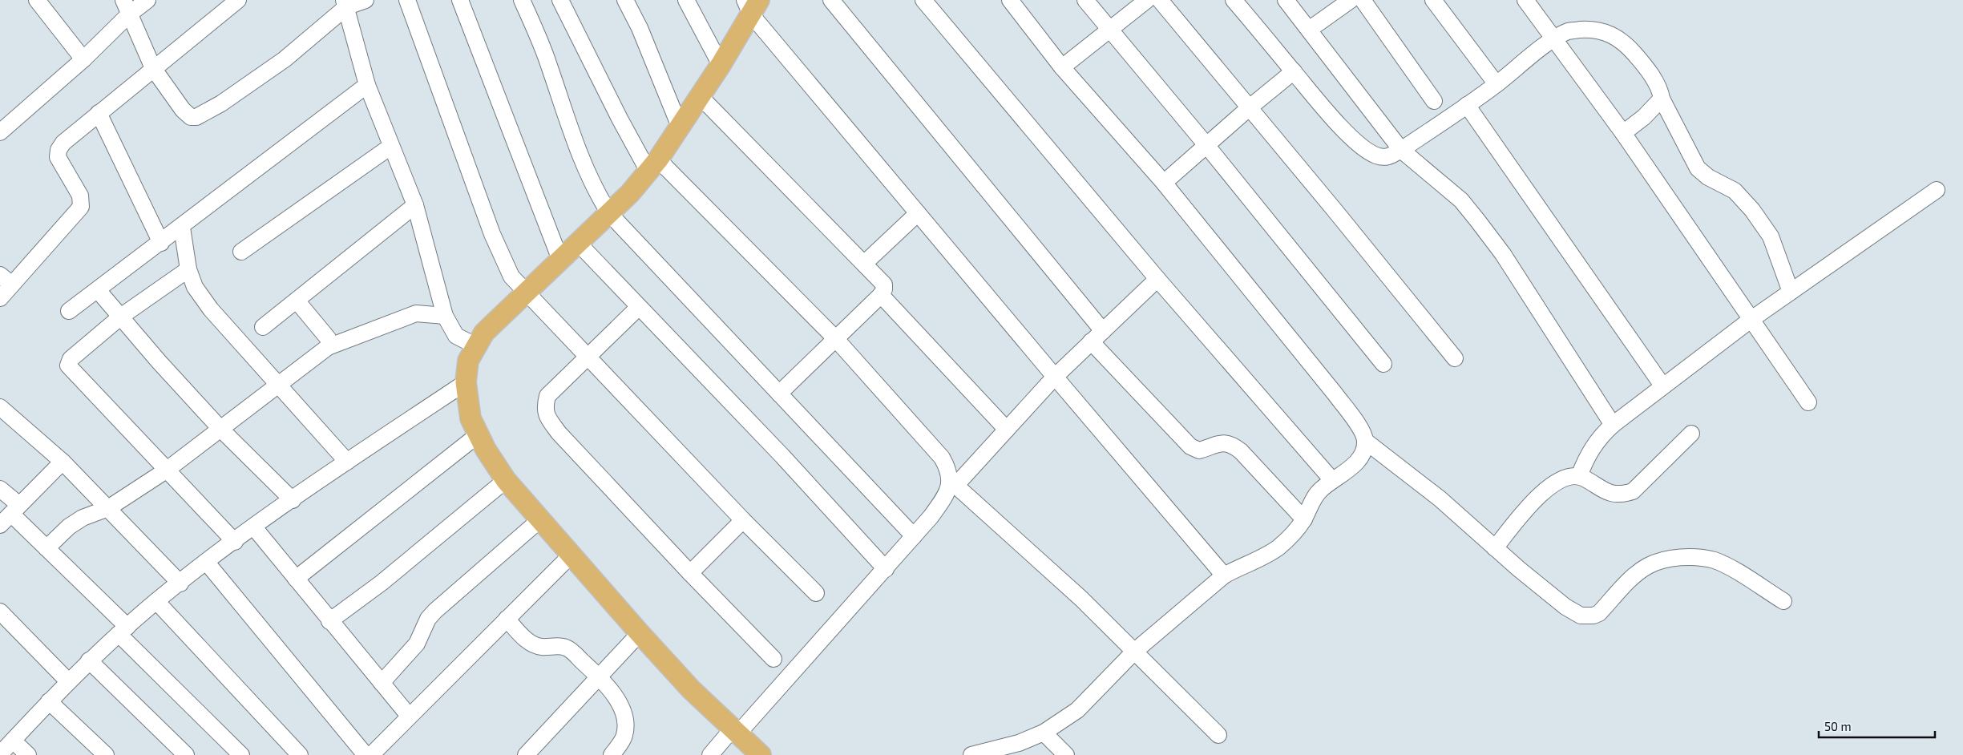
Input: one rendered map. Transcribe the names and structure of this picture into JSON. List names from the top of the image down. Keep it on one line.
{"scale_bar":"50 m"}
